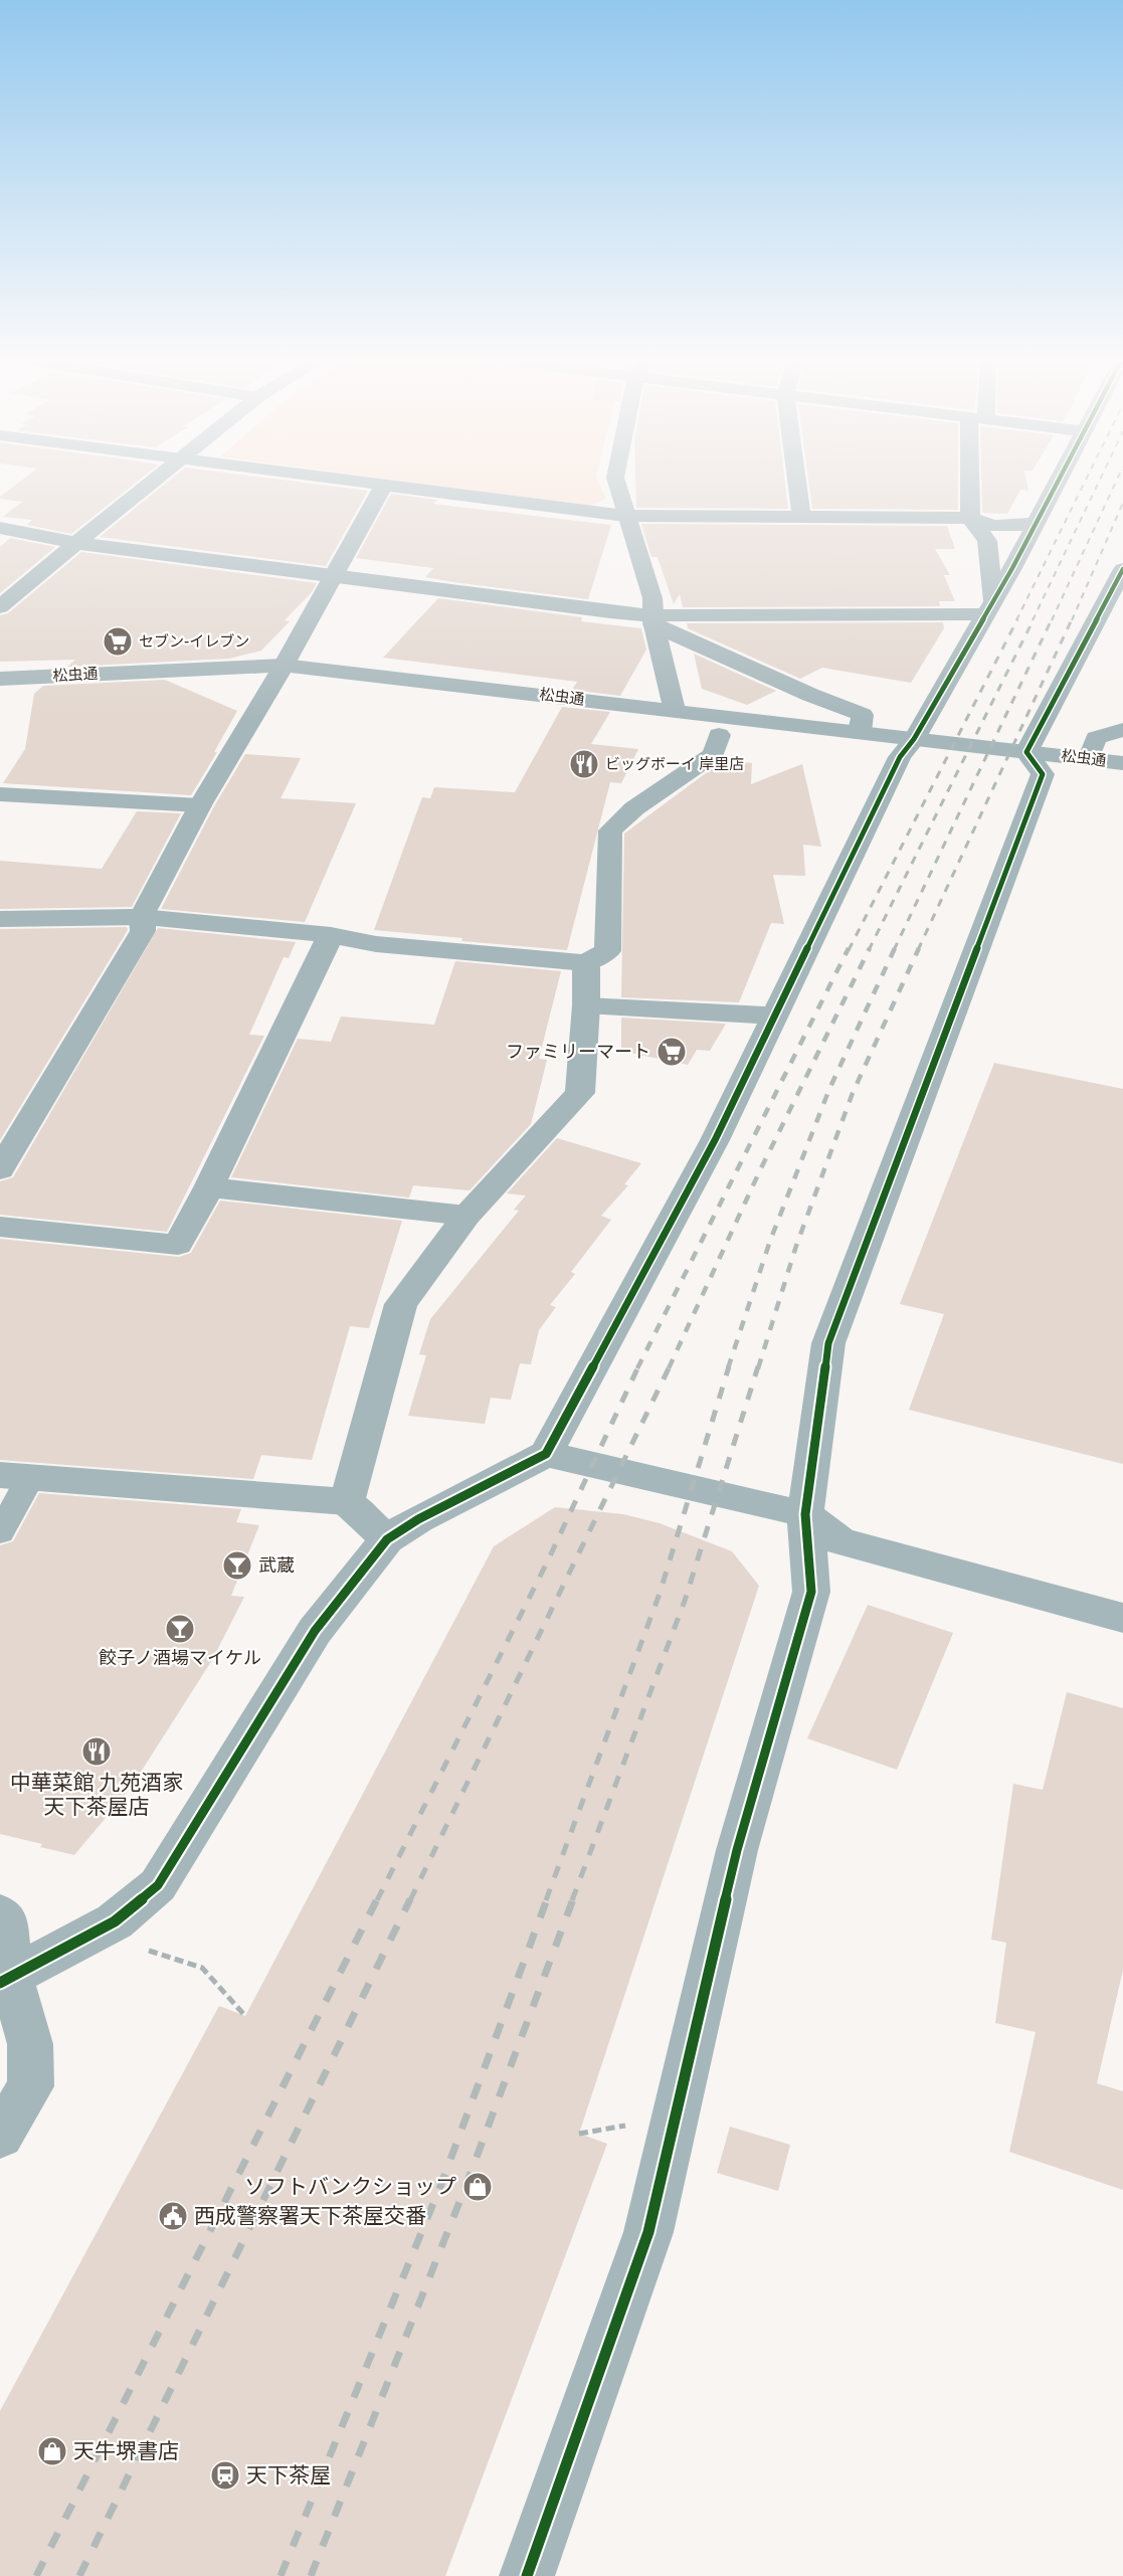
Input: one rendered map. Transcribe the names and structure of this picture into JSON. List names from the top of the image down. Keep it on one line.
{"streets":{"street":["松虫通"]},"places":{"supermarket":["セブン-イレブン","ファミリーマート"],"restaurant":["ビッグボーイ 岸里店","中華菜館 九苑酒家 天下茶屋店"],"bar":["武蔵","餃子ノ酒場マイケル"],"shop":["ソフトバンクショップ","天牛堺書店"],"public building":["西成警察署天下茶屋交番"],"station":["天下茶屋"]}}
